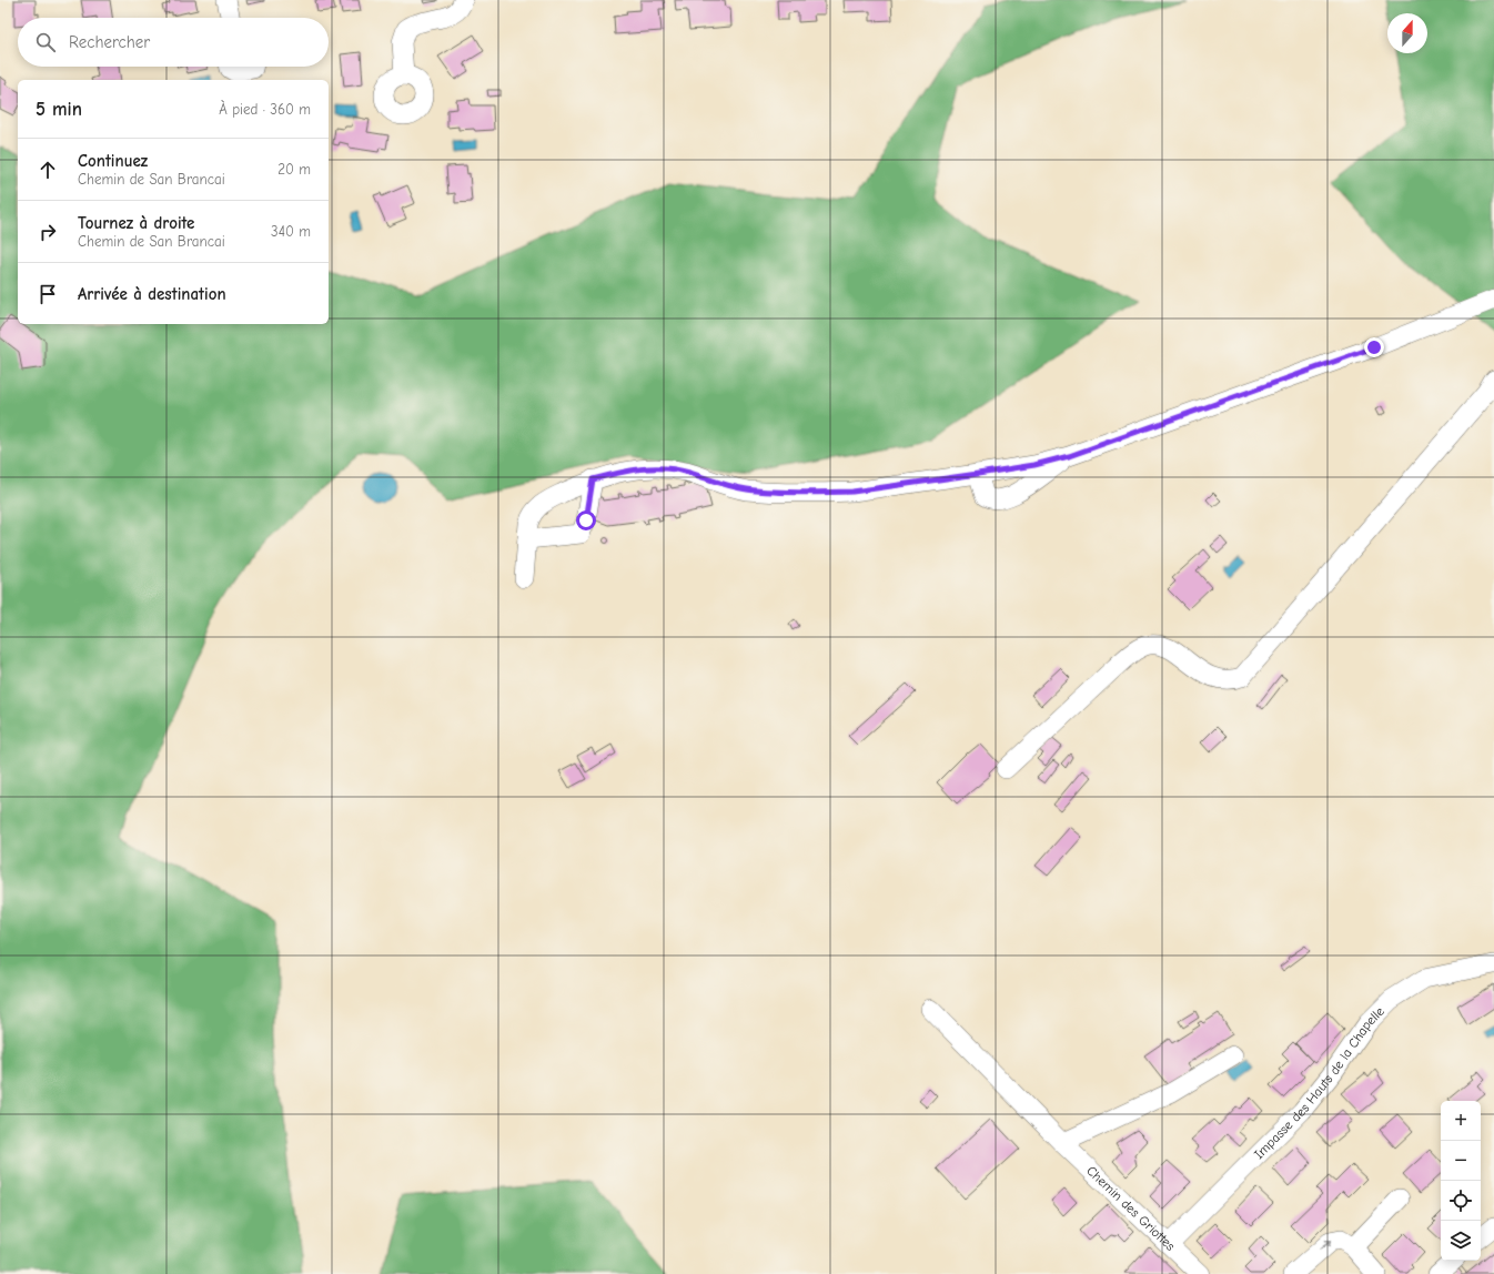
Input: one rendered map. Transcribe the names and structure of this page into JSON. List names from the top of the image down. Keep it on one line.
{"streets":{"street":["Impasse des Hauts de la Chapelle","Chemin des Griottes"]},"crossings":[["Impasse des Hauts de la Chapelle","Chemin des Griottes"]],"north":"top","page":{"search":"Rechercher","heading":["5 min","À pied · 360 m"],"list":[["Continuez","Chemin de San Brancai","20 m"],["Tournez à droite","Chemin de San Brancai","340 m"],"Arrivée à destination"],"map_buttons":["+","−"]}}
